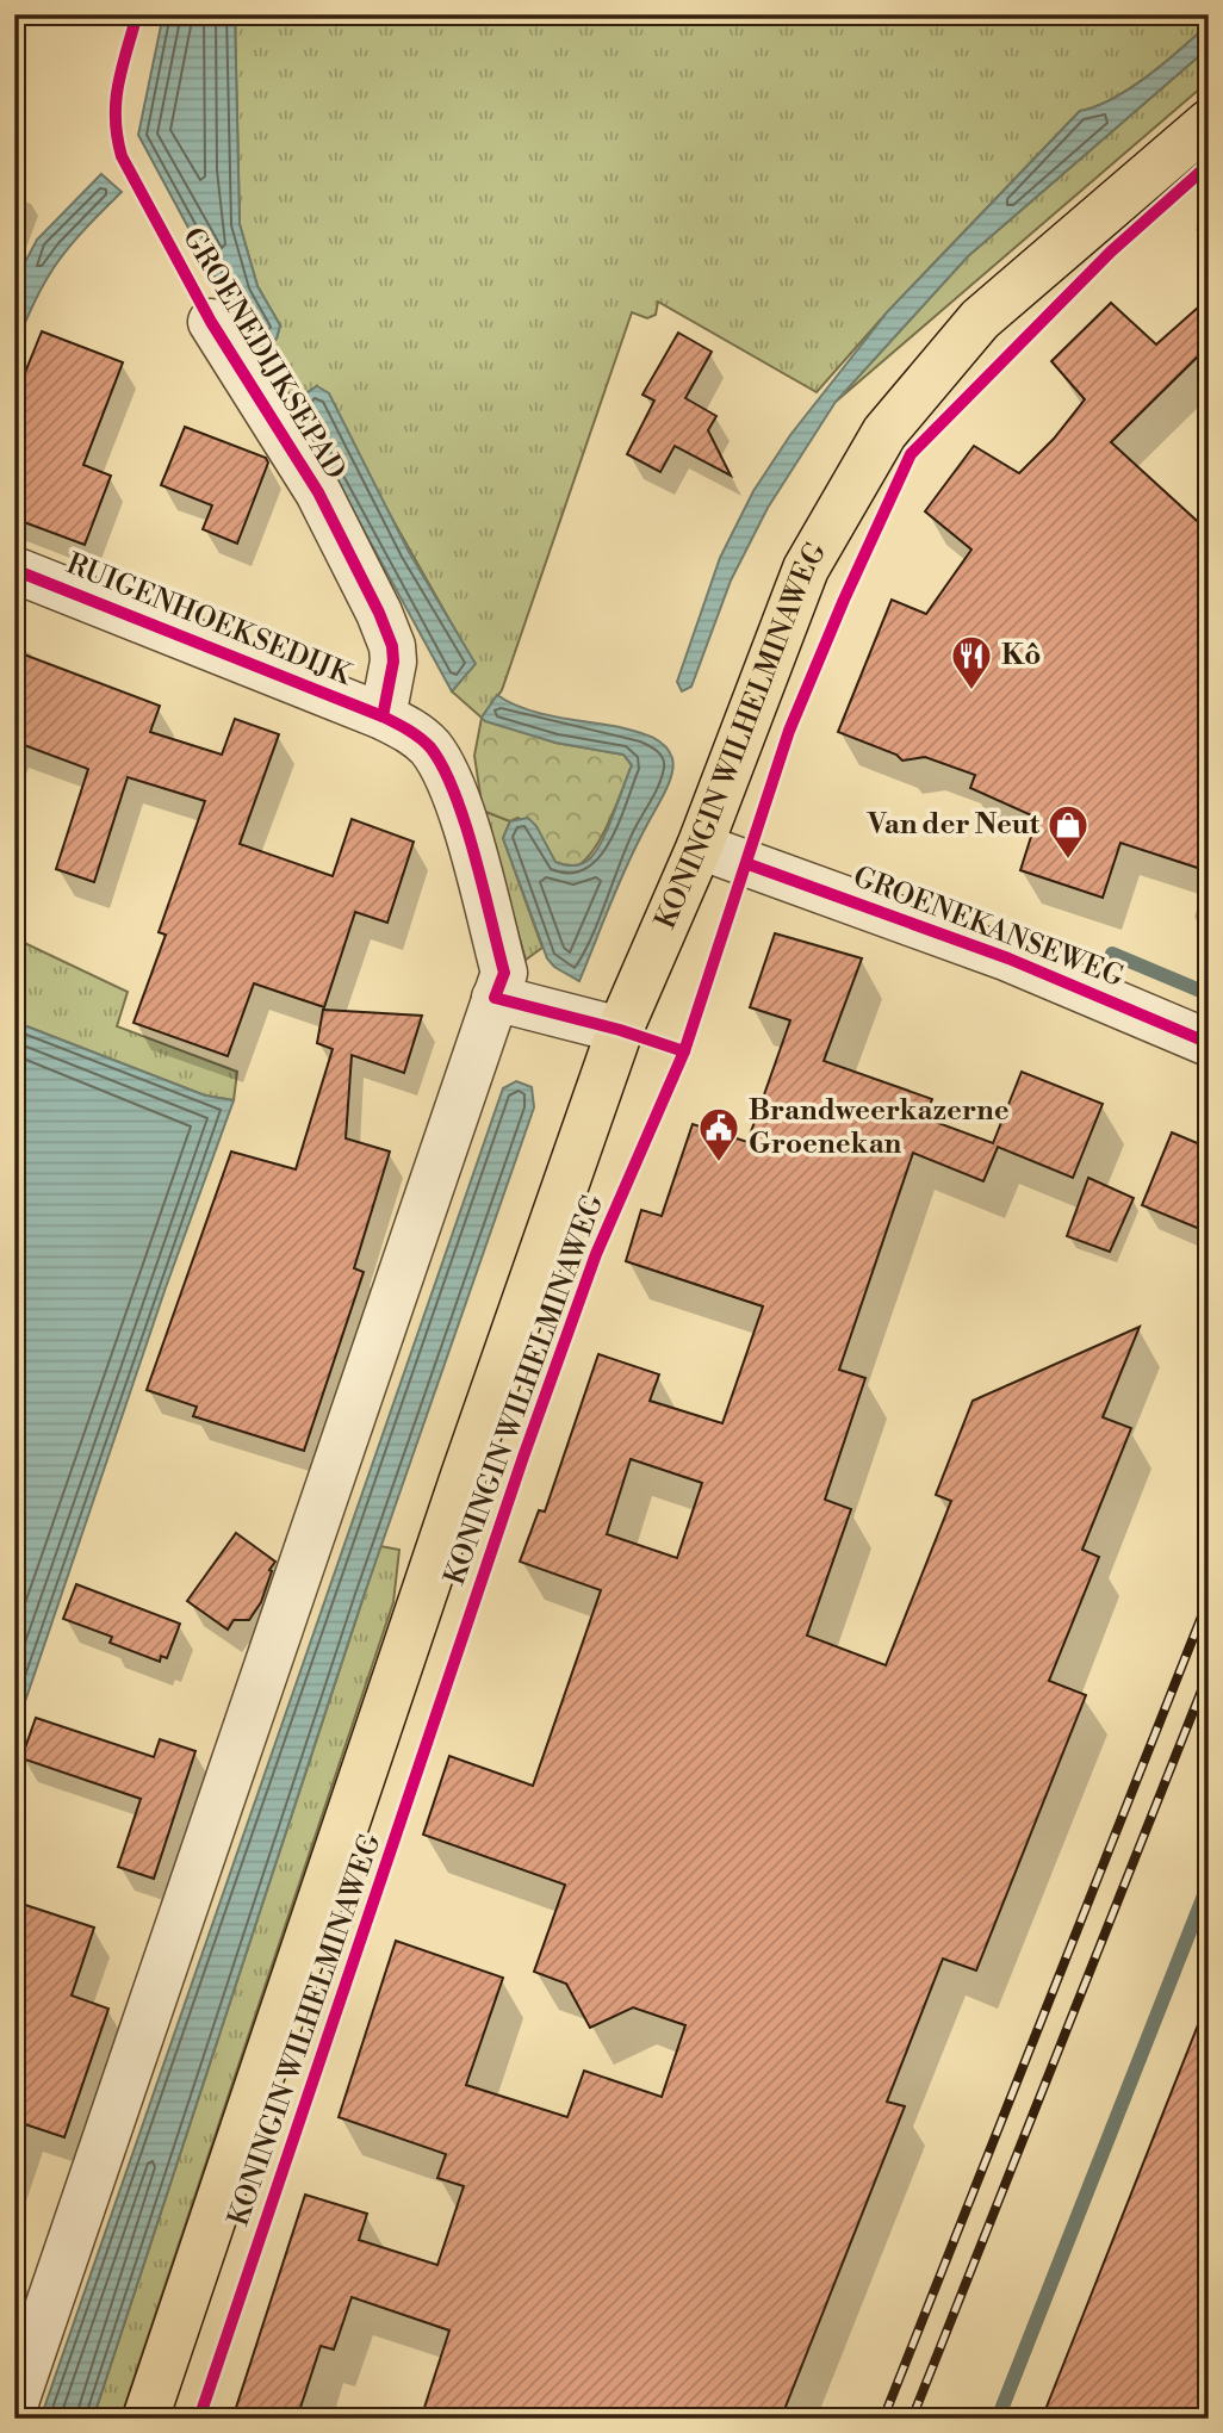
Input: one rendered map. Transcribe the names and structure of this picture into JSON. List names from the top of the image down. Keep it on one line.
{"streets":{"main road":["KONINGIN WILHELMINAWEG"],"street":["GROENEDIJKSEPAD","RUIGENHOEKSEDIJK","GROENEKANSEWEG"]},"crossings":[["GROENEDIJKSEPAD","RUIGENHOEKSEDIJK"],["KONINGIN WILHELMINAWEG","GROENEKANSEWEG"]],"places":{"restaurant":["Kô"],"shop":["Van der Neut"],"public building":["Brandweerkazerne Groenekan"]}}
